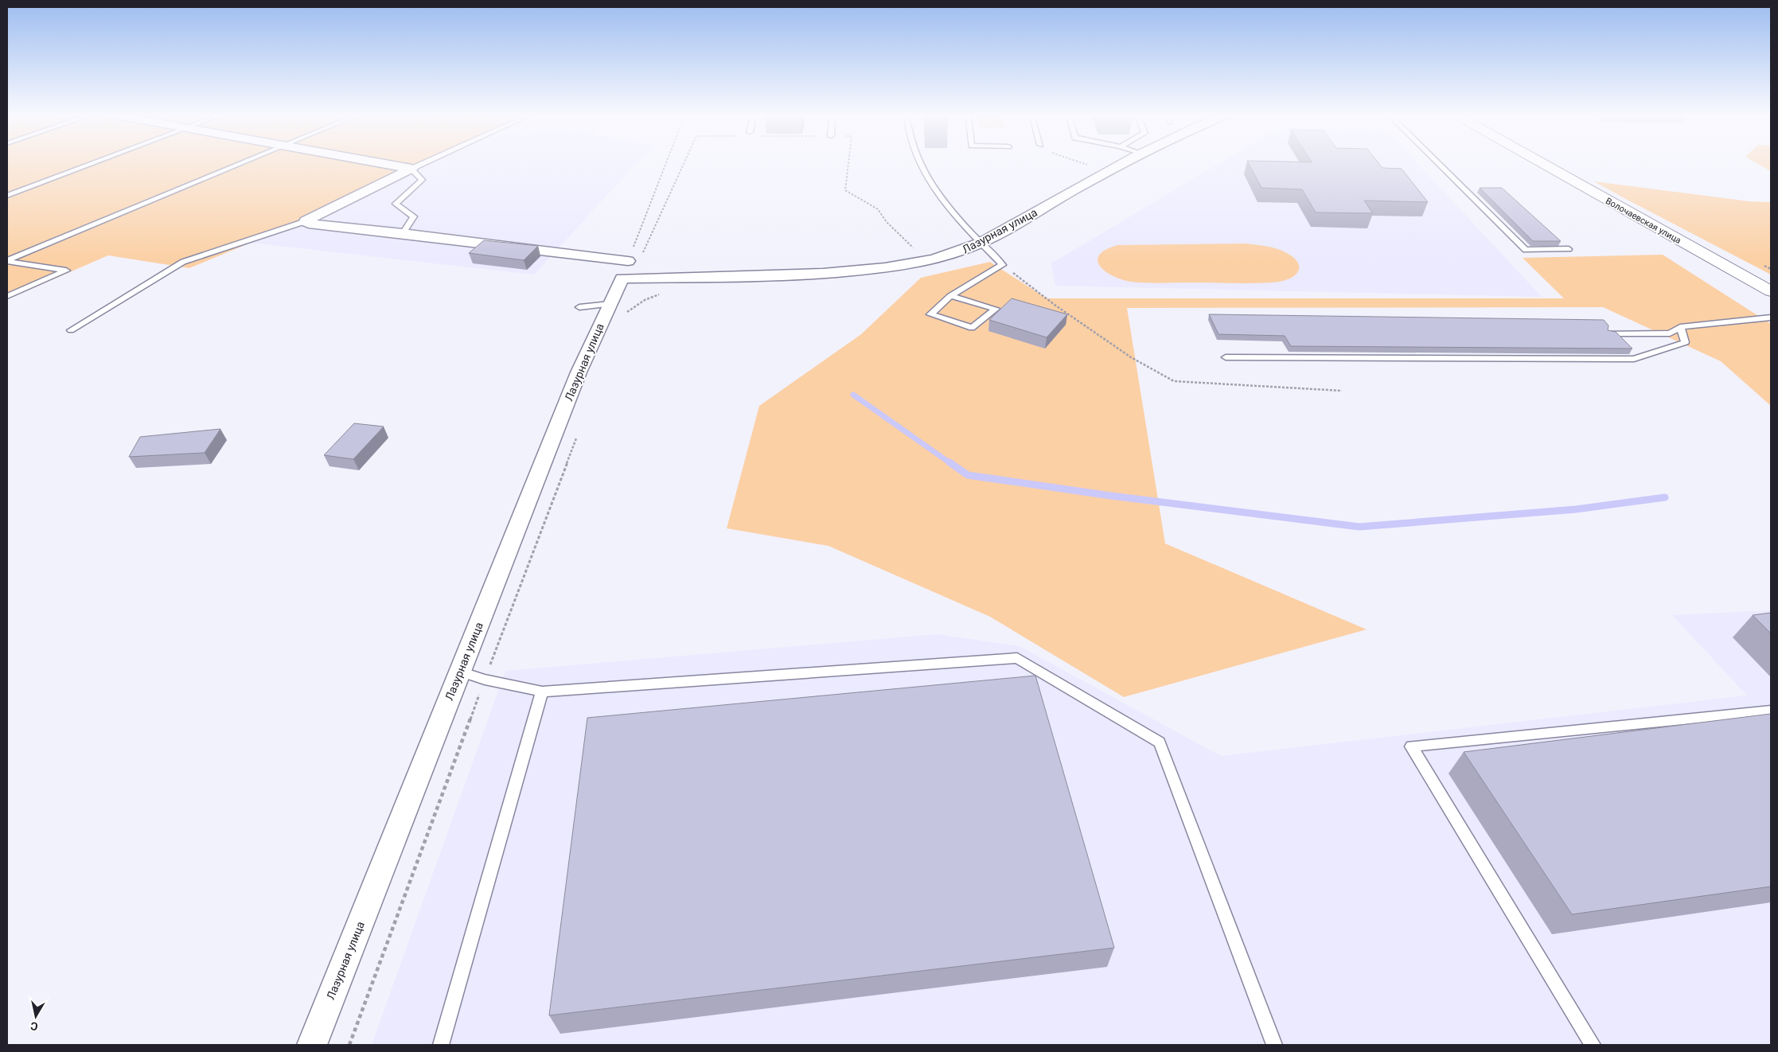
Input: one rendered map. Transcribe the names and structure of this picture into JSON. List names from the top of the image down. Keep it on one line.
{"streets":{"street":["Волочаевская улица","Лазурная улица"]},"north":"bottom"}
